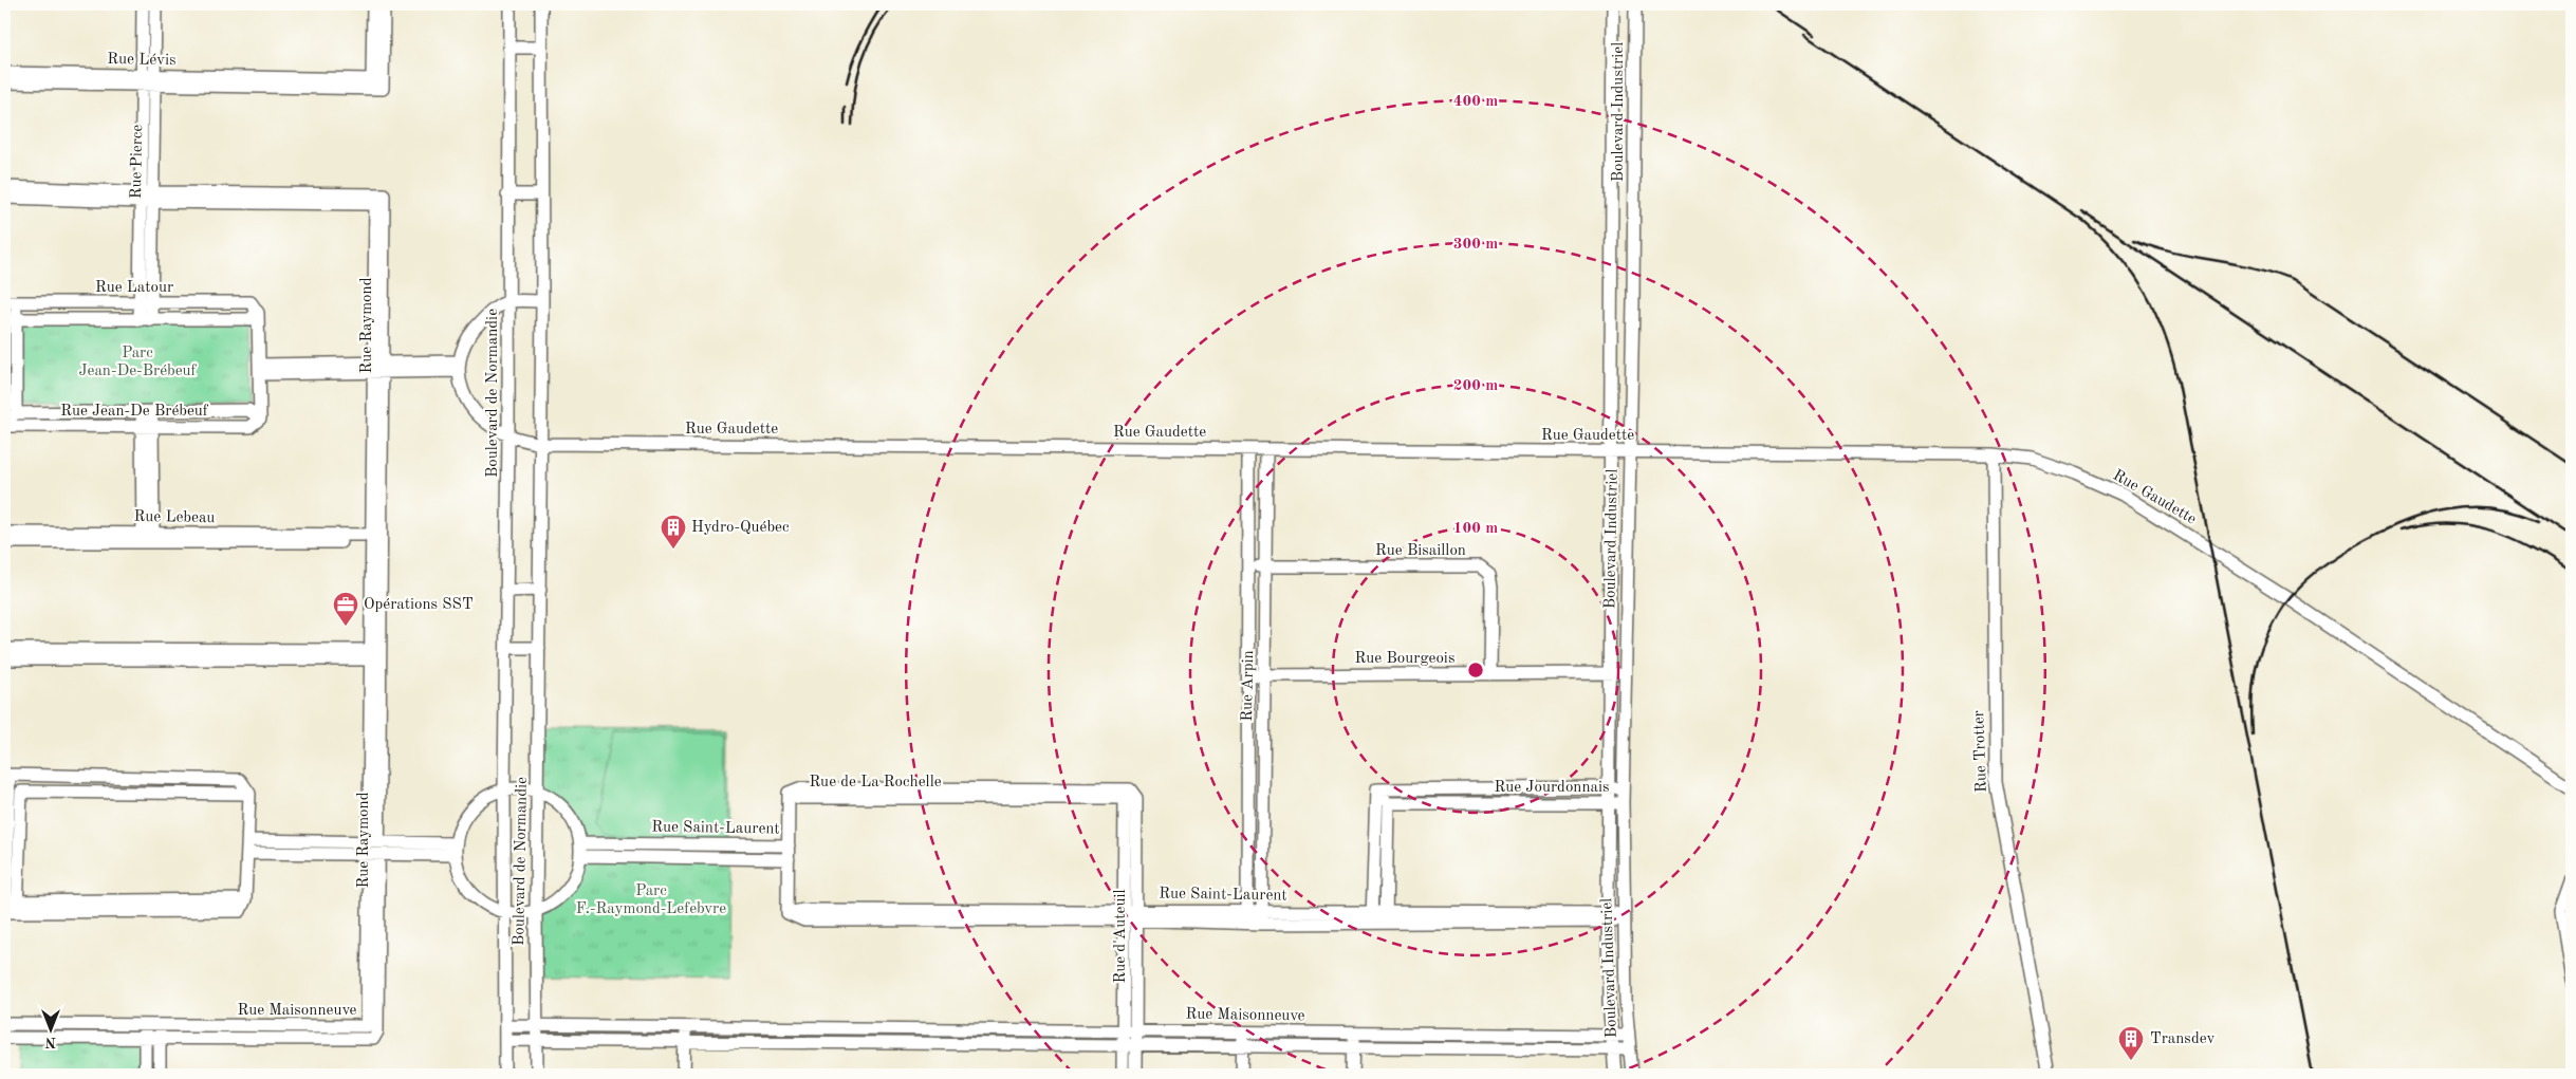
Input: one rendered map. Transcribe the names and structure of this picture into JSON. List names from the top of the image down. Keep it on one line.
{"streets":{"street":["Rue Lévis","Boulevard Industriel","Rue Pierce","Rue Latour","Rue Raymond","Boulevard de Normandie","Rue Jean-De Brébeuf","Rue Gaudette","Rue Lebeau","Rue Bisaillon","Rue Bourgeois","Rue Arpin","Rue Trotter","Rue de La Rochelle","Rue Jourdonnais","Rue Saint-Laurent","Rue d'Auteuil","Rue Maisonneuve"]},"crossings":[["Rue Lévis","Rue Pierce"],["Boulevard Industriel","Rue Gaudette"],["Boulevard Industriel","Rue Bourgeois"],["Boulevard Industriel","Rue Jourdonnais"],["Boulevard Industriel","Rue Saint-Laurent"],["Boulevard Industriel","Rue Maisonneuve"],["Rue Pierce","Rue Latour"],["Rue Raymond","Rue Lebeau"],["Rue Raymond","Rue Maisonneuve"],["Boulevard de Normandie","Rue Gaudette"],["Boulevard de Normandie","Rue Maisonneuve"],["Rue Gaudette","Rue Arpin"],["Rue Gaudette","Rue Trotter"],["Rue Bisaillon","Rue Bourgeois"],["Rue Bisaillon","Rue Arpin"],["Rue Bourgeois","Rue Arpin"],["Rue Arpin","Rue Saint-Laurent"],["Rue de La Rochelle","Rue Saint-Laurent"],["Rue de La Rochelle","Rue d'Auteuil"],["Rue Saint-Laurent","Rue d'Auteuil"],["Rue d'Auteuil","Rue Maisonneuve"]],"parks":["Parc Jean-De-Brébeuf","Parc F.-Raymond-Lefebvre"],"places":{"building":["Hydro-Québec","Transdev"],"office":["Opérations SST"]},"north":"bottom","rings":["400 m","300 m","200 m","100 m"]}
